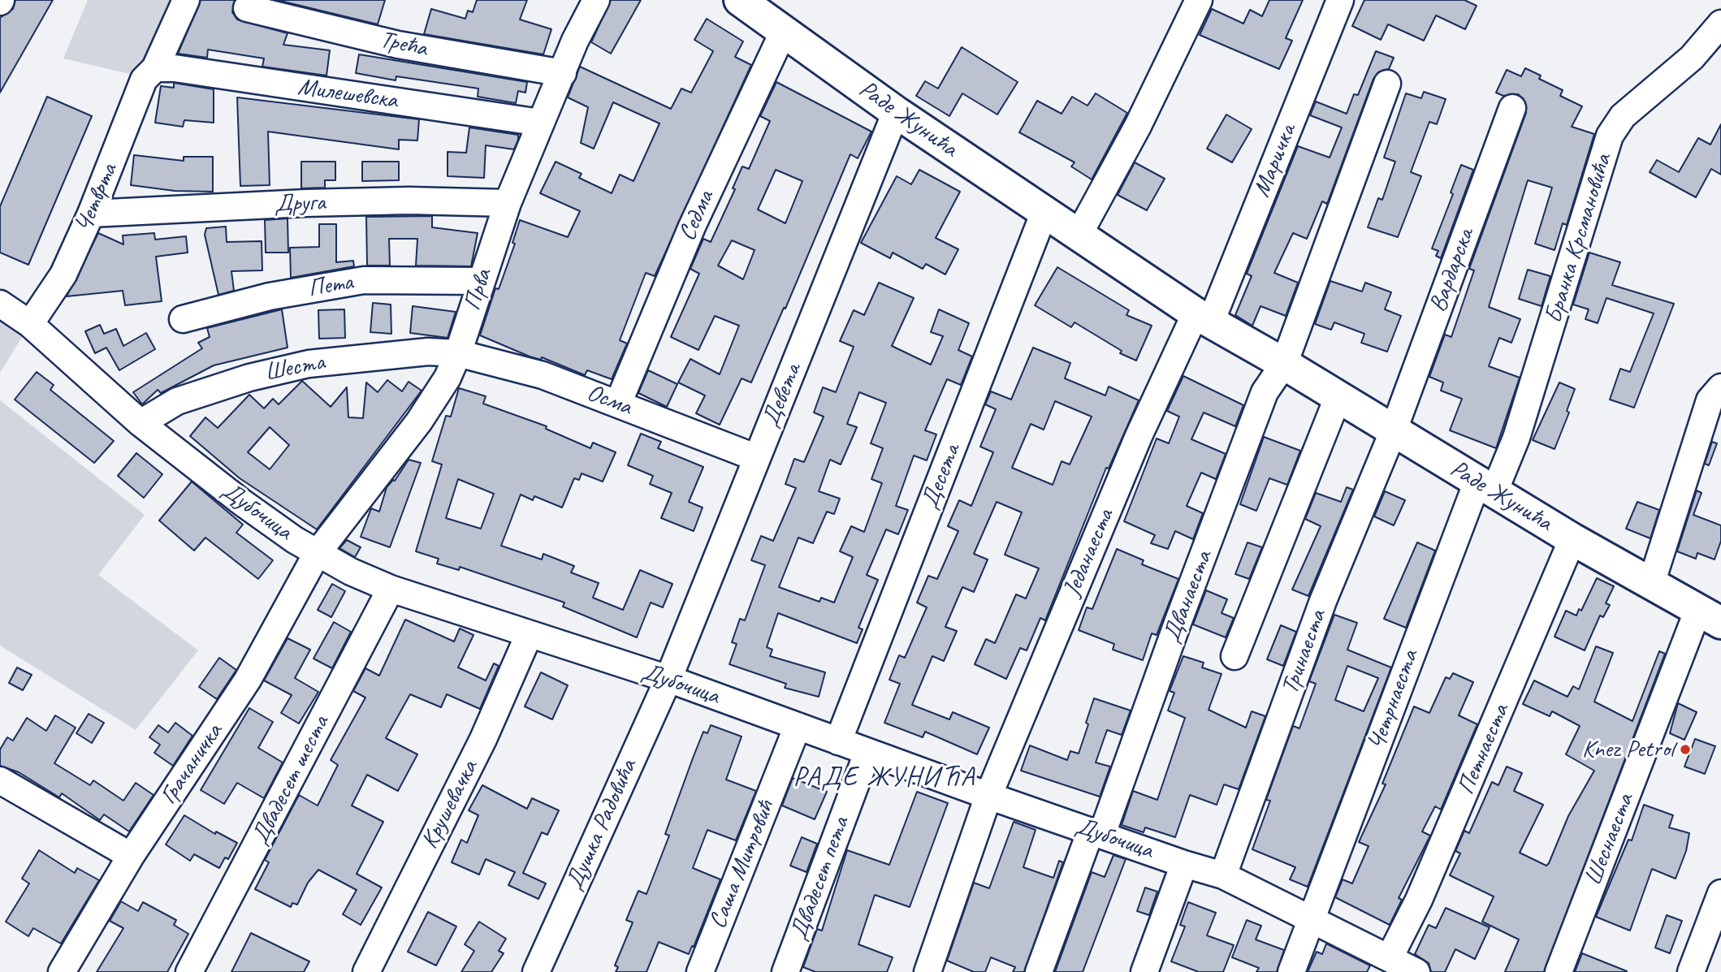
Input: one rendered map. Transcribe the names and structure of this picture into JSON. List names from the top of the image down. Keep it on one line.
{"streets":{"main road":["Раде Жунића"],"street":["Трећа","Милешевска","Маричка","Четврта","Друга","Седма","Бранка Крсмановића","Вардарска","Пета","Прва","Шеста","Девета","Осма","Десета","Дубочица","Једанаеста","Дванаеста","Тринаеста","Четрнаеста","Петнаеста","Грачаничка","Двадесет шеста","Крушевачка","Душка Радовића","Шеснаеста","Саша Митровић","Двадесет пета"]},"crossings":[["Трећа","Прва"],["Милешевска","Четврта"],["Милешевска","Прва"],["Раде Жунића","Маричка"],["Раде Жунића","Седма"],["Раде Жунића","Бранка Крсмановића"],["Раде Жунића","Вардарска"],["Раде Жунића","Девета"],["Раде Жунића","Десета"],["Раде Жунића","Једанаеста"],["Раде Жунића","Дванаеста"],["Раде Жунића","Тринаеста"],["Раде Жунића","Четрнаеста"],["Раде Жунића","Петнаеста"],["Раде Жунића","Шеснаеста"],["Маричка","Једанаеста"],["Четврта","Друга"],["Четврта","Дубочица"],["Друга","Прва"],["Седма","Осма"],["Бранка Крсмановића","Четрнаеста"],["Вардарска","Тринаеста"],["Пета","Прва"],["Прва","Шеста"],["Прва","Осма"],["Прва","Дубочица"],["Прва","Грачаничка"],["Шеста","Осма"],["Шеста","Дубочица"],["Девета","Осма"],["Девета","Дубочица"],["Девета","Душка Радовића"],["Десета","Дубочица"],["Дубочица","Једанаеста"],["Дубочица","Дванаеста"],["Дубочица","Тринаеста"],["Дубочица","Четрнаеста"],["Дубочица","Петнаеста"],["Дубочица","Грачаничка"],["Дубочица","Двадесет шеста"],["Дубочица","Крушевачка"],["Дубочица","Душка Радовића"],["Дубочица","Саша Митровић"],["Дубочица","Двадесет пета"]],"districts":["РАДЕ ЖУНИЋА"],"places":["Knez Petrol"]}
